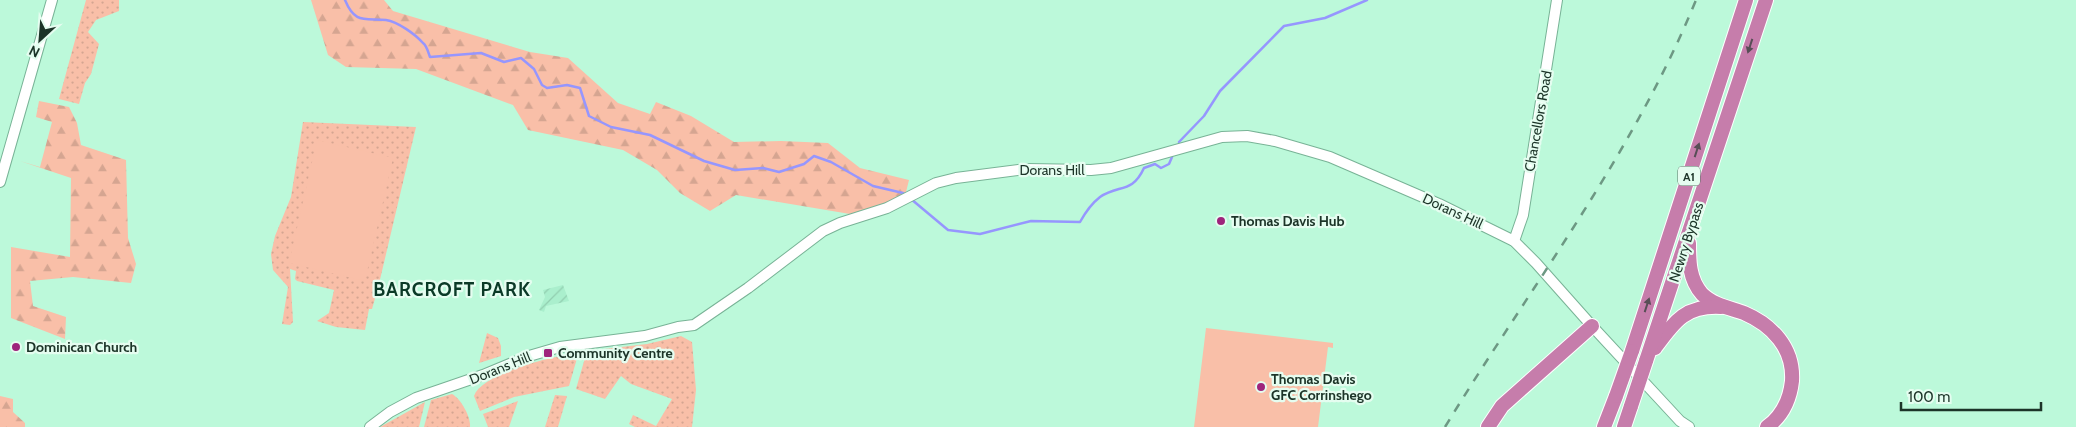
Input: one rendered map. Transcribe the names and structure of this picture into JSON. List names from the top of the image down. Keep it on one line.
{"streets":{"highway":["A1","Newry Bypass"],"street":["Chancellors Road","Dorans Hill"]},"crossings":[["Chancellors Road","Dorans Hill"]],"districts":["BARCROFT PARK"],"places":{"other":["Thomas Davis Hub","Dominican Church","Thomas Davis GFC Corrinshego"],"transit":["Community Centre"]},"scale_bar":"100 m","north":"bottom left"}
